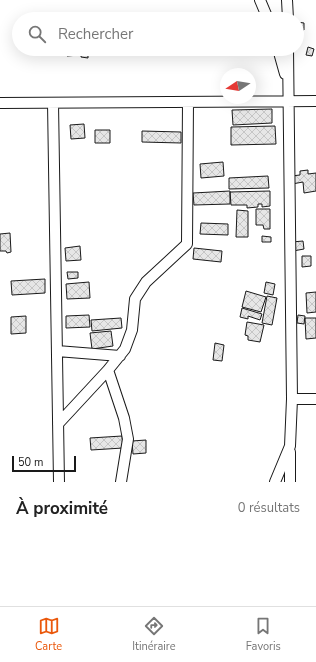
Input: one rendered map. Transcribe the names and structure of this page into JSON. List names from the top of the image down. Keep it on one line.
{"scale_bar":"50 m","north":"left","page":{"search":"Rechercher","scale":"50 m","heading":["À proximité","0 résultats"],"nav":["Carte","Itinéraire","Favoris"]}}
